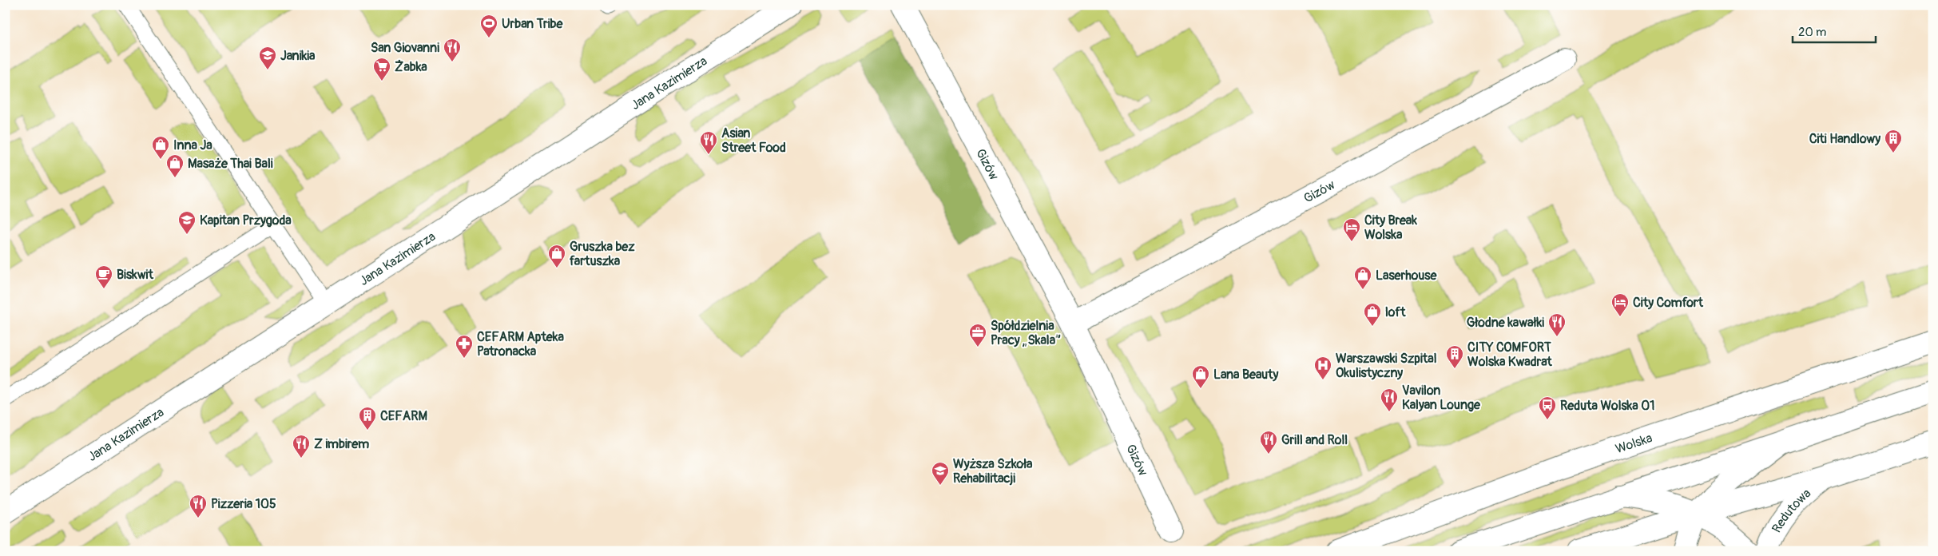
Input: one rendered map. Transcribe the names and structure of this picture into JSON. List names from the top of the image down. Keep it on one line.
{"streets":{"street":["Jana Kazimierza","Gizów","Wolska","Redutowa"]},"places":{"sports":["Urban Tribe"],"restaurant":["San Giovanni","Asian Street Food","Głodne kawałki","Vavilon Kalyan Lounge","Grill and Roll","Z imbirem","Pizzeria 105"],"school or university":["Janikia","Kapitan Przygoda","Wyższa Szkoła Rehabilitacji"],"supermarket":["Żabka"],"building":["Citi Handlowy","CITY COMFORT Wolska Kwadrat","CEFARM"],"shop":["Inna Ja","Masaże Thai Bali","Gruszka bez fartuszka","Laserhouse","loft","Lana Beauty"],"hotel":["City Break Wolska","City Comfort"],"cafe":["Biskwit"],"office":["Spółdzielnia Pracy „Skala”"],"pharmacy":["CEFARM Apteka Patronacka"],"hospital":["Warszawski Szpital Okulistyczny"],"bus stop":["Reduta Wolska 01"]},"scale_bar":"20 m"}
